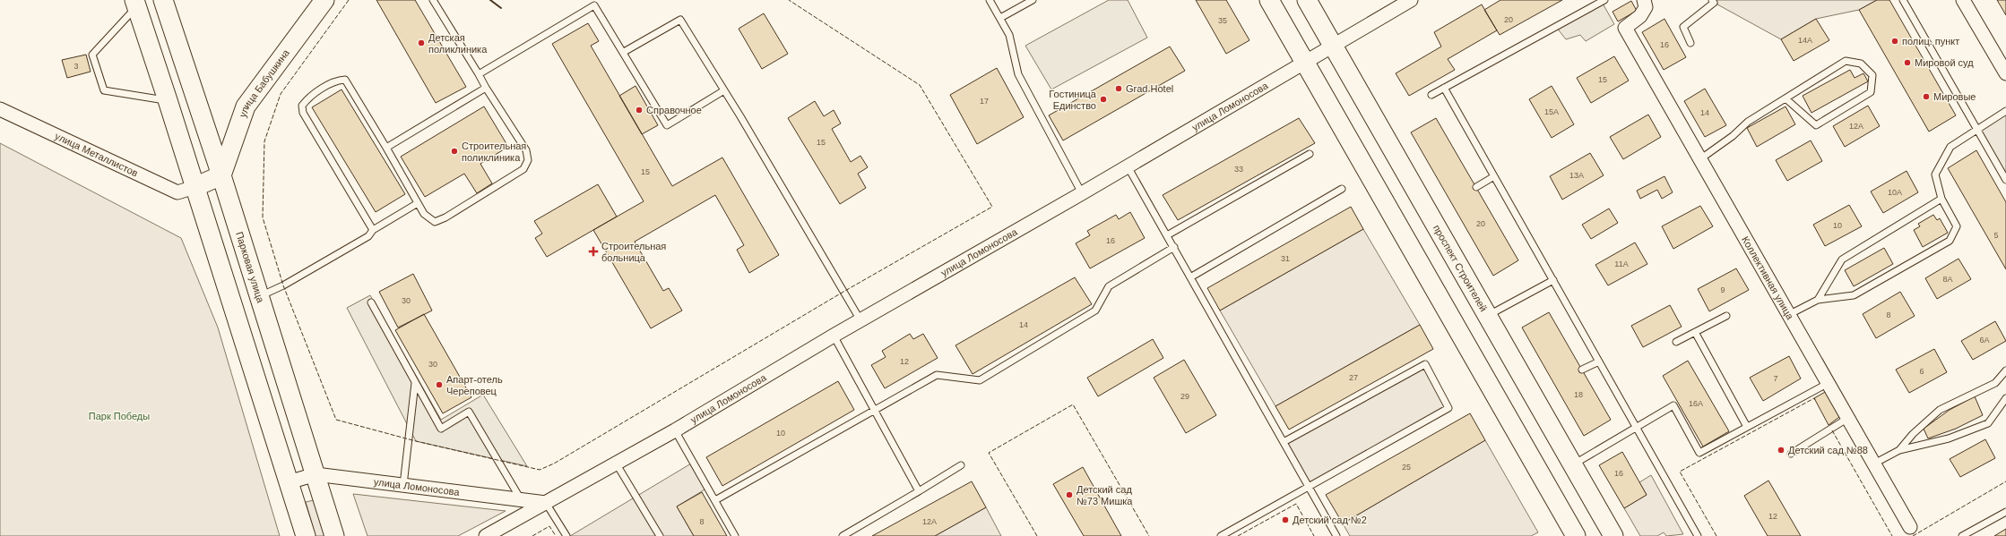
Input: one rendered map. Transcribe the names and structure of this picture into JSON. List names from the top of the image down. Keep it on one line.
{"streets":{"main road":["улица Бабушкина","Парковая улица","проспект Строителей"],"street":["улица Ломоносова","улица Металлистов","Коллективная улица"]},"crossings":[["улица Бабушкина","Парковая улица"],["улица Ломоносова","Парковая улица"],["улица Ломоносова","проспект Строителей"]],"parks":["Парк Победы"],"places":{"other":["полиц. пункт","Детская поликлиника","Мировой суд","Grad Hotel","Мировые","Гостиница Единство","Справочное","Строительная поликлиника","Апарт-отель Череповец","Детский сад №88","Детский сад №73 Мишка","Детский сад №2"],"health":["Строительная больница"]},"house_numbers":["20","35","14А","16","3","15","17","15А","14","12А","15","33","15","13А","10А","20","10","5","16","31","11А","8А","9","30","8","14","6А","12","30","6","27","7","18","29","16А","10","25","16","12","8","12А"]}
